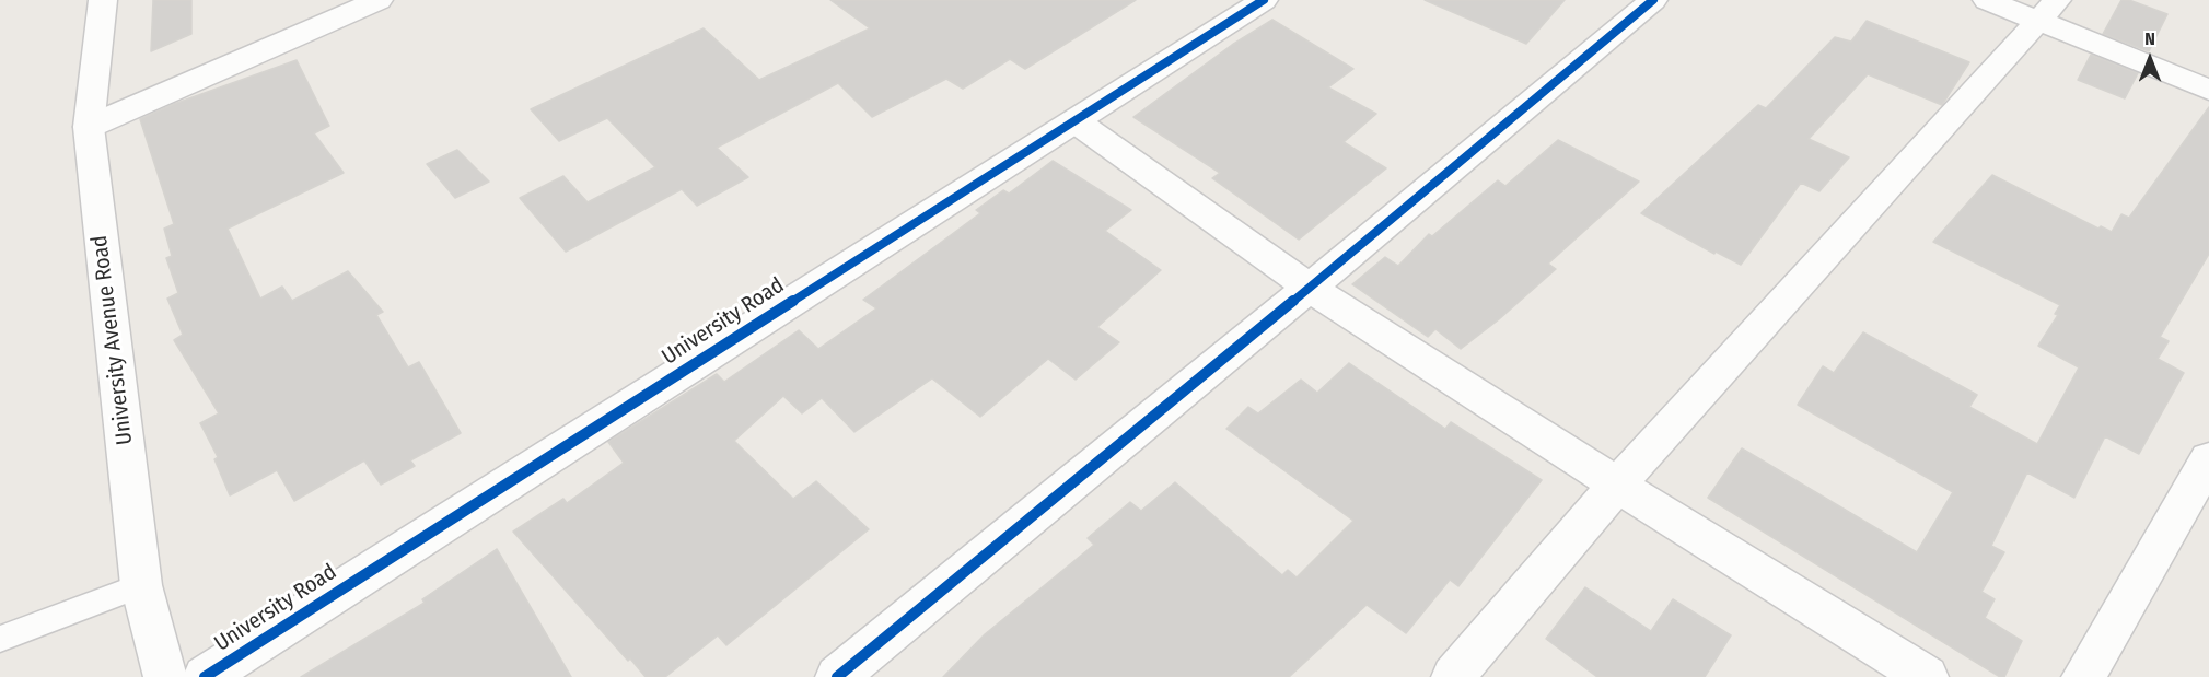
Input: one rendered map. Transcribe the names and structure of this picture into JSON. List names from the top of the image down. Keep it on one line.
{"streets":{"street":["University Road","University Avenue Road"]},"north":"top"}
